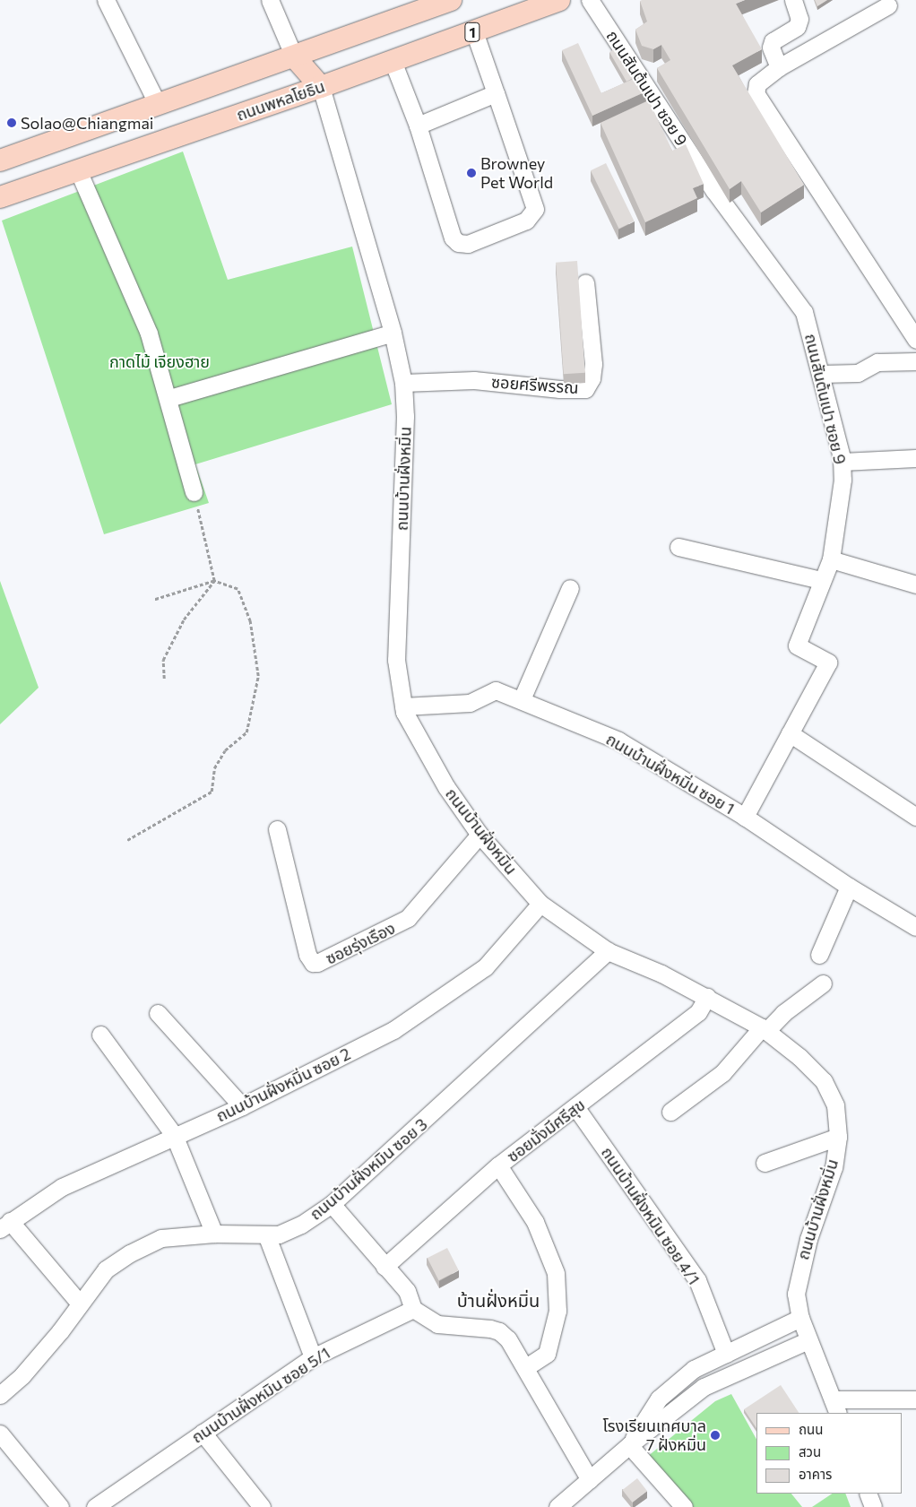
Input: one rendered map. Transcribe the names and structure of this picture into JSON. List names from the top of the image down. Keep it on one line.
{"streets":{"main road":["1","ถนนพหลโยธิน"],"street":["ถนนสันต้นเปา ซอย 9","ซอยศรีพรรณ","ถนนบ้านฝั่งหมิ่น","ถนนบ้านฝั่งหมิ่น ซอย 1","ซอยรุ่งเรือง","ถนนบ้านฝั่งหมิ่น ซอย 2","ซอยมั่งมีศรีสุข","ถนนบ้านฝั่งหมิน ซอย 3","ถนนบ้านฝั่งหมิน ซอย 4/1","ถนนบ้านฝั่งหมิน ซอย 5/1"]},"crossings":[["ถนนสันต้นเปา ซอย 9","ถนนบ้านฝั่งหมิ่น ซอย 1"],["ถนนพหลโยธิน","ถนนบ้านฝั่งหมิ่น"],["ซอยศรีพรรณ","ถนนบ้านฝั่งหมิ่น"],["ถนนบ้านฝั่งหมิ่น","ถนนบ้านฝั่งหมิ่น ซอย 1"],["ถนนบ้านฝั่งหมิ่น","ซอยรุ่งเรือง"],["ถนนบ้านฝั่งหมิ่น","ถนนบ้านฝั่งหมิ่น ซอย 2"],["ถนนบ้านฝั่งหมิ่น","ซอยมั่งมีศรีสุข"],["ถนนบ้านฝั่งหมิ่น","ถนนบ้านฝั่งหมิน ซอย 3"],["ซอยมั่งมีศรีสุข","ถนนบ้านฝั่งหมิน ซอย 4/1"]],"districts":["บ้านฝั่งหมิ่น"],"parks":["กาดไม้ เจียงฮาย"],"places":["Solao@Chiangmai","Browney Pet World","โรงเรียนเทศบาล 7 ฝั่งหมิ่น"],"legend":["ถนน","สวน","อาคาร"]}
